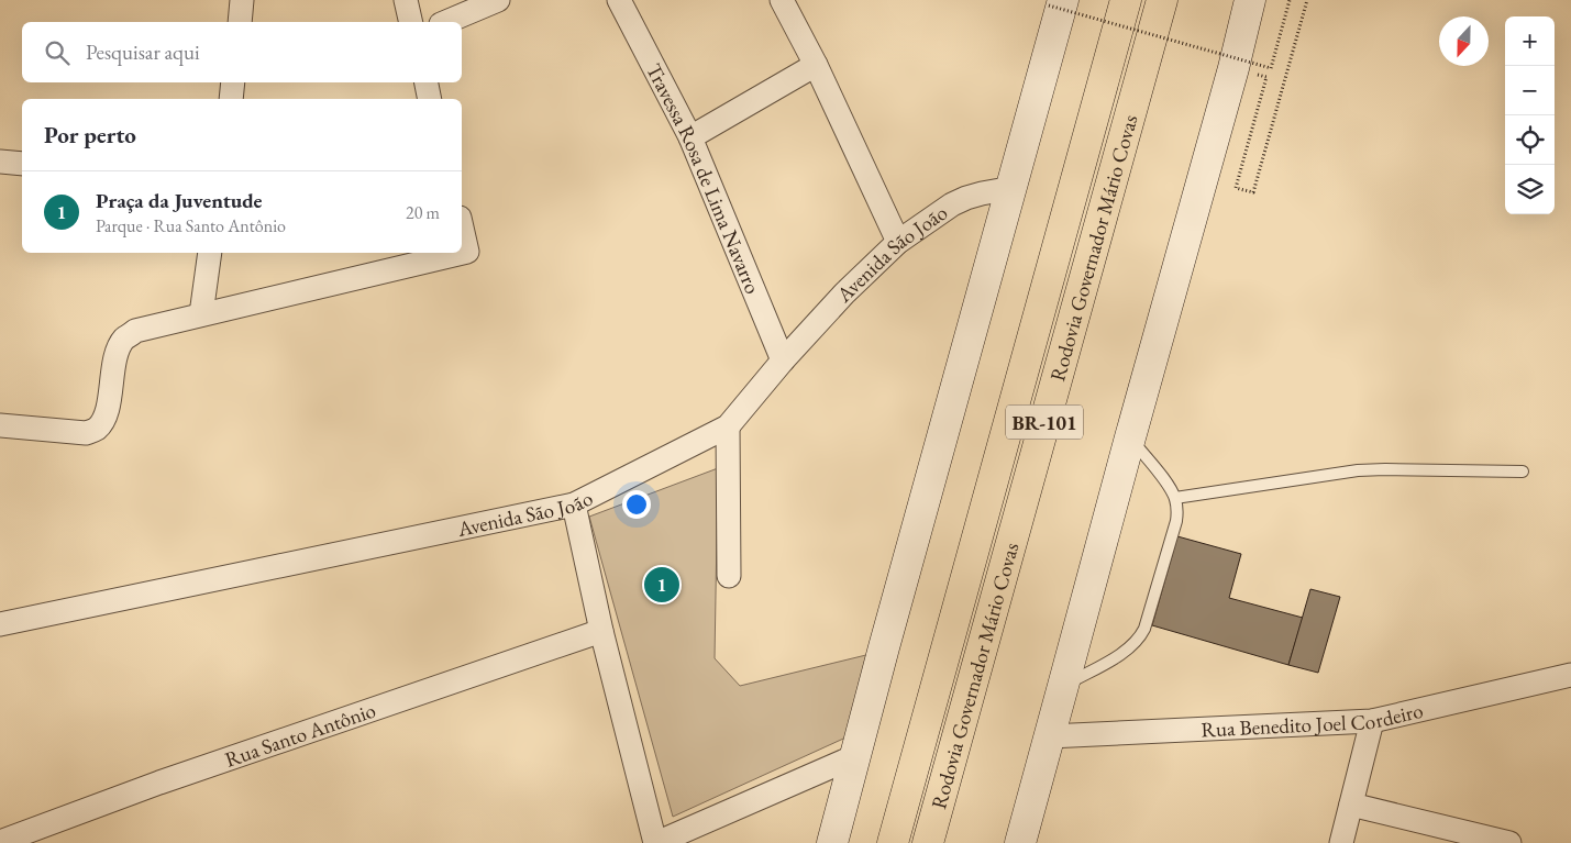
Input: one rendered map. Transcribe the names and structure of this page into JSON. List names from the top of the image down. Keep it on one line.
{"streets":{"highway":["Rodovia Governador Mário Covas","BR-101"],"street":["Travessa Rosa de Lima Navarro","Avenida São João","Rua Benedito Joel Cordeiro","Rua Santo Antônio"]},"crossings":[["Travessa Rosa de Lima Navarro","Avenida São João"]],"north":"bottom","page":{"map_buttons":["+","−"],"search":"Pesquisar aqui","heading":"Por perto","list":[{"mark":"1","name":"Praça da Juventude","note":"Parque · Rua Santo Antônio","value":"20 m"}],"pins":"1"}}
